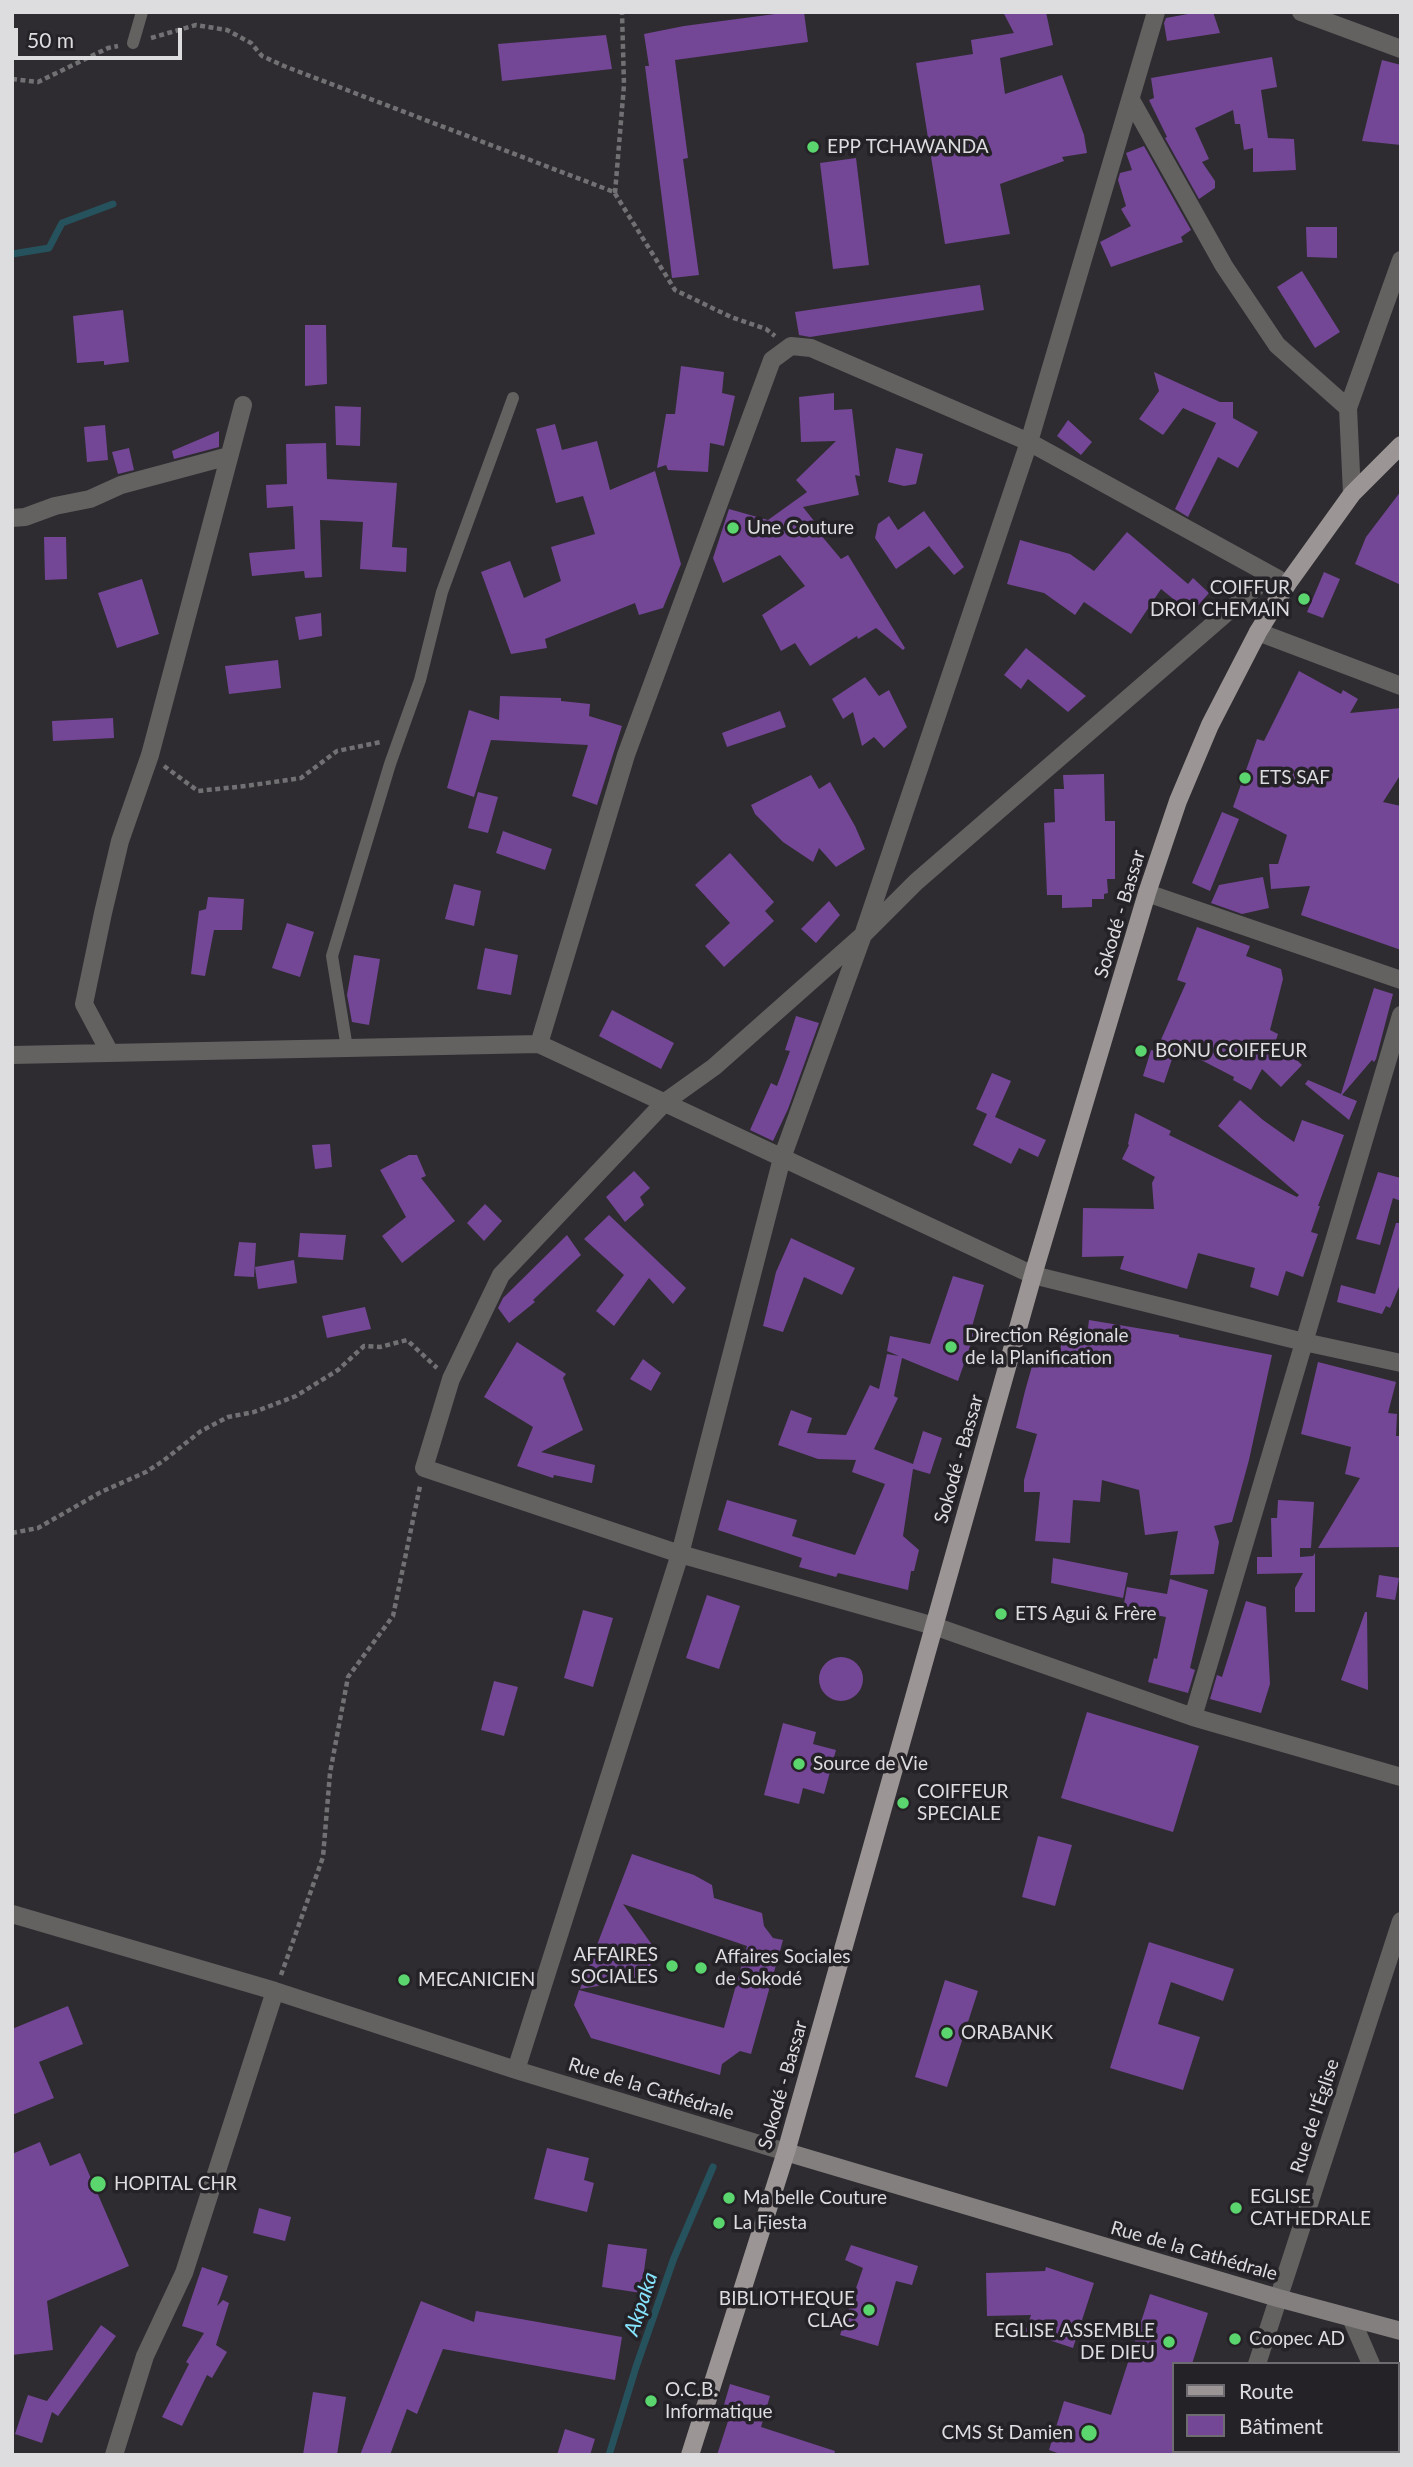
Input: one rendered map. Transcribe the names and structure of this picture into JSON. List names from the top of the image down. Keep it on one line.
{"streets":{"main road":["Sokodé - Bassar"],"street":["Rue de la Cathédrale","Rue de l'Église"]},"crossings":[["Sokodé - Bassar","Rue de la Cathédrale"],["Rue de la Cathédrale","Rue de l'Église"]],"water":["Akpaka"],"places":["EPP TCHAWANDA","Une Couture","COIFFUR DROI CHEMAIN","ETS SAF","BONU COIFFEUR","Direction Régionale de la Planification","ETS Agui & Frère","Source de Vie","COIFFEUR SPECIALE","AFFAIRES SOCIALES","Affaires Sociales de Sokodé","MECANICIEN","ORABANK","HOPITAL CHR","Ma belle Couture","EGLISE CATHEDRALE","La Fiesta","BIBLIOTHEQUE CLAC","Coopec AD","EGLISE ASSEMBLE DE DIEU","O.C.B. Informatique","CMS St Damien"],"legend":["Route","Bâtiment"],"scale_bar":"50 m"}
